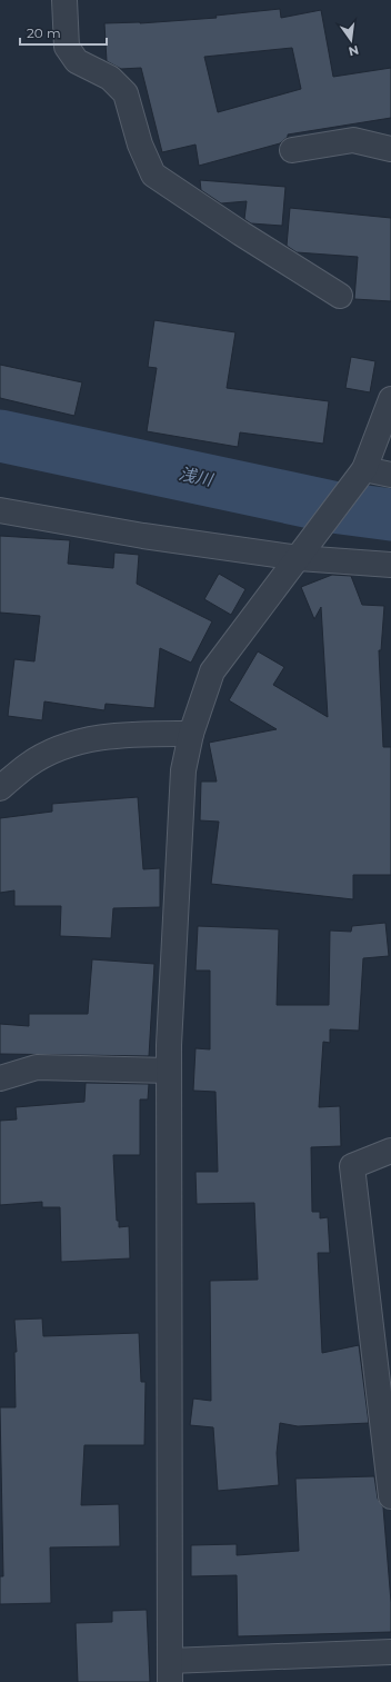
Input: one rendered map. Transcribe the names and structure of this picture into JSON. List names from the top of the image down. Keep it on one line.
{"water":["浅川"],"scale_bar":"20 m","north":"bottom"}
